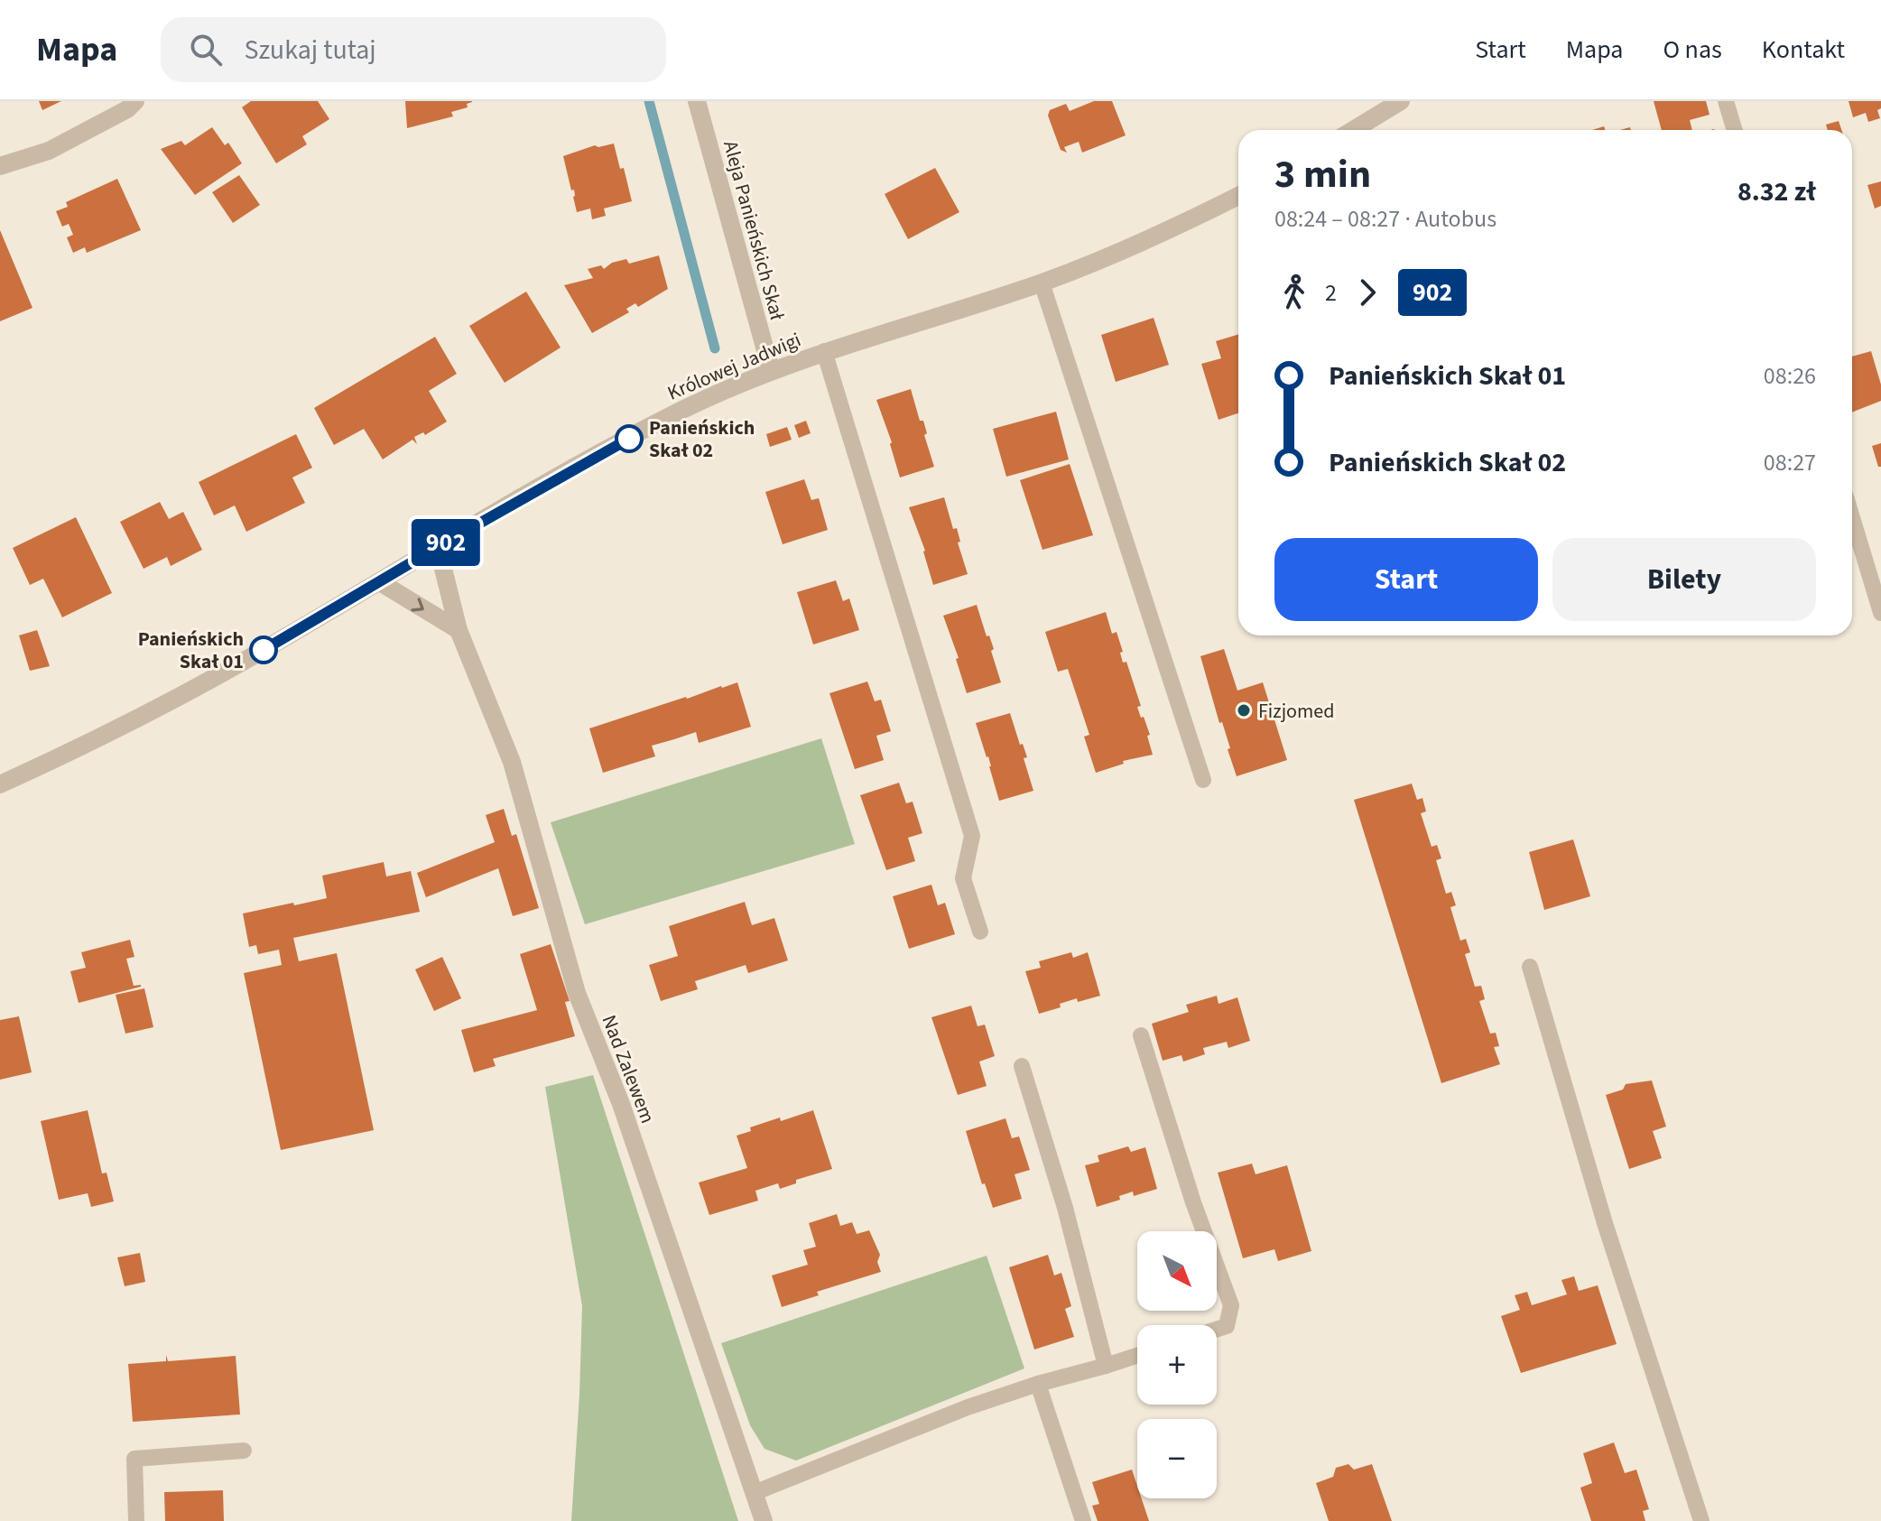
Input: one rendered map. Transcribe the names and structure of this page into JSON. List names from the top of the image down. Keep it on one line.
{"streets":{"street":["Aleja Panieńskich Skał","Królowej Jadwigi","Nad Zalewem"]},"crossings":[["Aleja Panieńskich Skał","Królowej Jadwigi"],["Królowej Jadwigi","Nad Zalewem"]],"places":["Panieńskich Skał 02","Panieńskich Skał 01","Fizjomed"],"lines":["bus line 902"],"north":"bottom right","page":{"header":"Mapa","search":"Szukaj tutaj","nav":["Start","Mapa","O nas","Kontakt"],"on_map":"902","heading":["3 min","08:24 – 08:27 · Autobus","8.32 zł"],"legs":["2","902"],"list":[{"name":"Panieńskich Skał 01","value":"08:26"},{"name":"Panieńskich Skał 02","value":"08:27"}],"buttons":["Start","Bilety"],"map_buttons":["+","−"]}}
